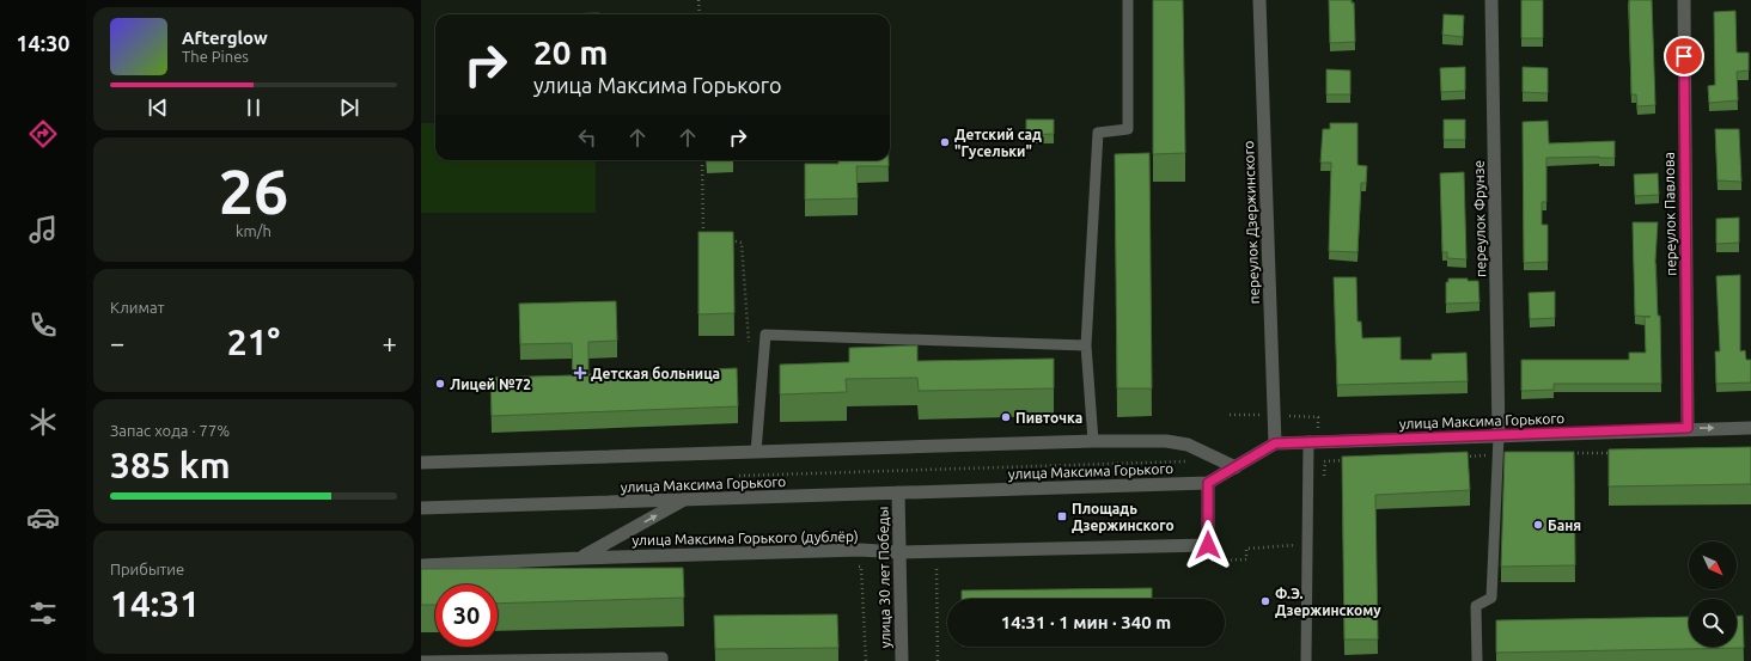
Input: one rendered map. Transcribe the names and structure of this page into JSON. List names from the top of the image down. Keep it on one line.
{"streets":{"street":["переулок Павлова","переулок Фрунзе","переулок Дзержинского","улица Максима Горького","улица Максима Горького (дублёр)","улица 30 лет Победы"]},"crossings":[["переулок Павлова","улица Максима Горького"],["переулок Фрунзе","улица Максима Горького"],["переулок Дзержинского","улица Максима Горького"],["улица Максима Горького","улица Максима Горького (дублёр)"],["улица Максима Горького","улица 30 лет Победы"],["улица Максима Горького (дублёр)","улица 30 лет Победы"]],"places":{"other":["Детский сад \"Гусельки\"","Лицей №72","Пивточка","Баня","Ф.Э. Дзержинскому"],"health":["Детская больница"],"transit":["Площадь Дзержинского"]},"north":"bottom right","page":{"tabs":"14:30","turn":["20 m","улица Максима Горького"],"song":["Afterglow","The Pines"],"tile":[["26","km/h"],"Климат",["Запас хода · 77%","385 km"],["Прибытие","14:31"]],"heat":["−","21°","+"],"limit":"30","trip":"14:31 · 1 мин · 340 m"}}
